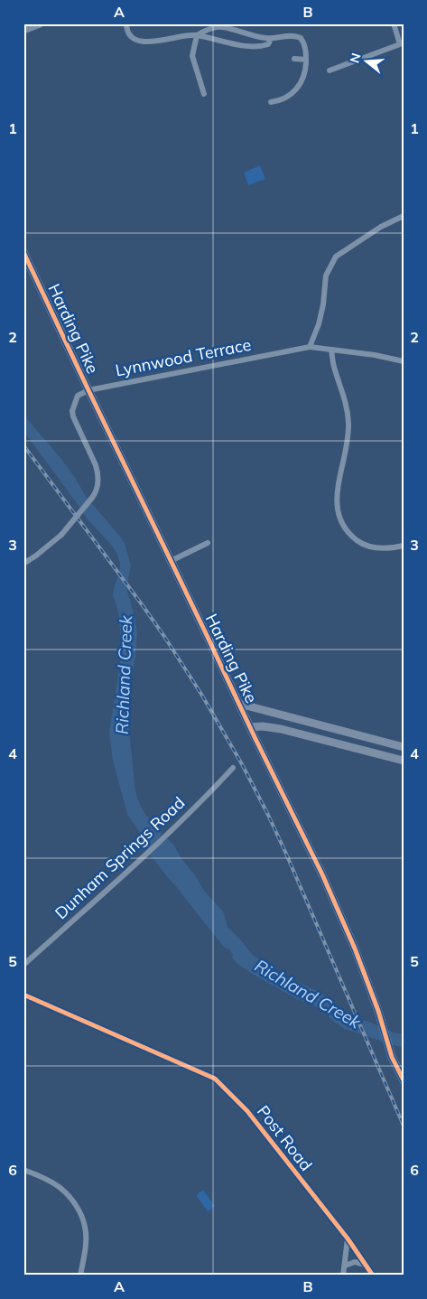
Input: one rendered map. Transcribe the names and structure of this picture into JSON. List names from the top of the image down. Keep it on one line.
{"streets":{"main road":["Harding Pike"],"street":["Lynnwood Terrace","Dunham Springs Road","Post Road"]},"crossings":[["Harding Pike","Lynnwood Terrace"]],"water":["Richland Creek"],"north":"left","grid":{"columns":["A","B"],"rows":["1","2","3","4","5","6"]}}
